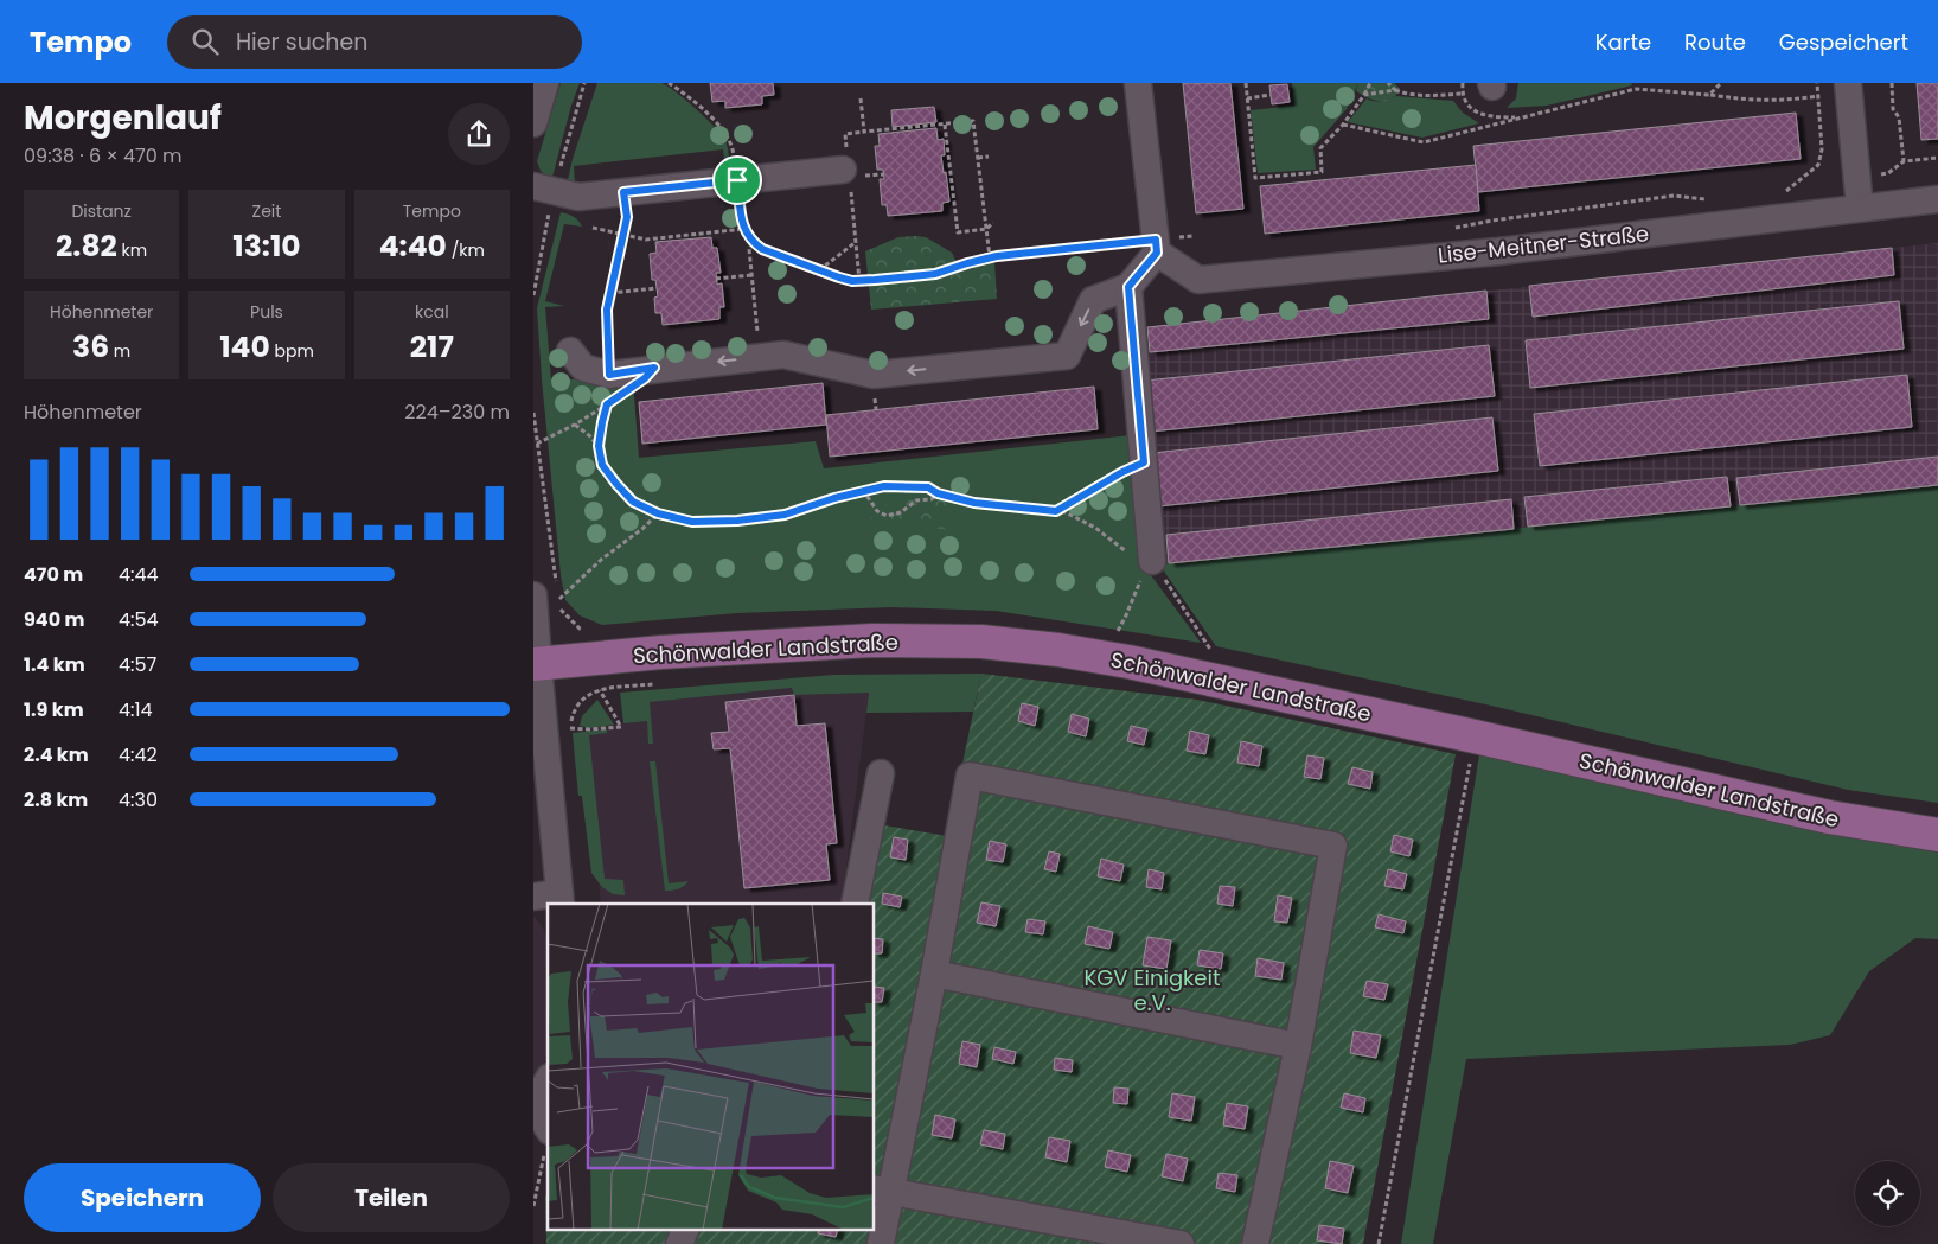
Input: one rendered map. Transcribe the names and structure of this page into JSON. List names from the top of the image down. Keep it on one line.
{"streets":{"main road":["Schönwalder Landstraße"],"street":["Lise-Meitner-Straße"]},"parks":["KGV Einigkeit e.V."],"page":{"header":"Tempo","search":"Hier suchen","nav":["Karte","Route","Gespeichert"],"heading":["Morgenlauf","09:38 · 6 × 470 m"],"stats":[["Distanz","2.82 km"],["Zeit","13:10"],["Tempo","4:40 /km"],["Höhenmeter","36 m"],["Puls","140 bpm"],["kcal","217"]],"chart":["Höhenmeter","224–230 m"],"list":[{"name":"470 m","note":"4:44"},{"name":"940 m","note":"4:54"},{"name":"1.4 km","note":"4:57"},{"name":"1.9 km","note":"4:14"},{"name":"2.4 km","note":"4:42"},{"name":"2.8 km","note":"4:30"}],"buttons":["Speichern","Teilen"]}}
